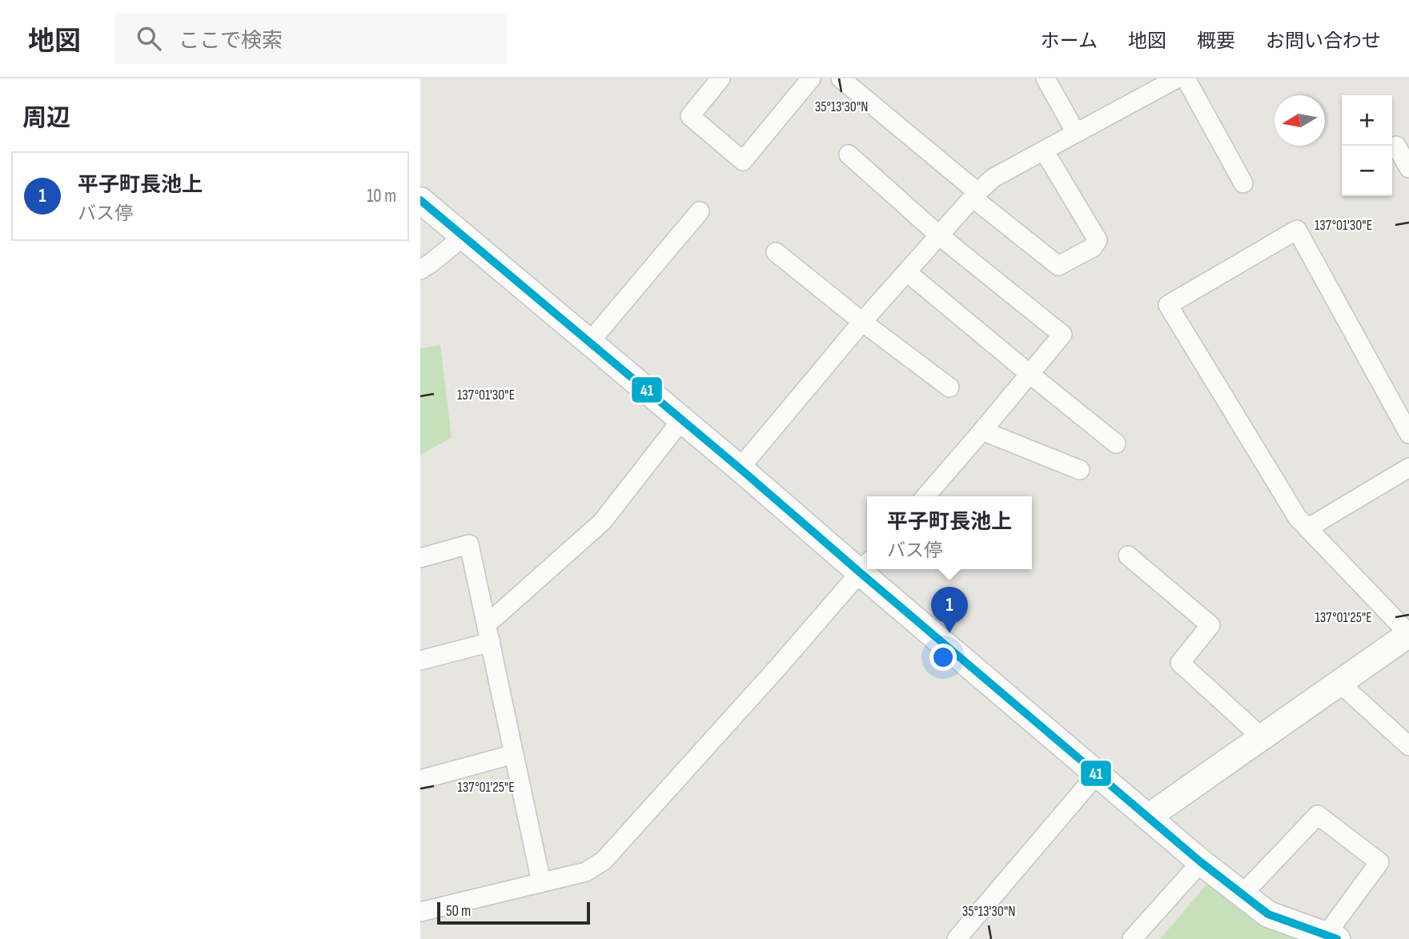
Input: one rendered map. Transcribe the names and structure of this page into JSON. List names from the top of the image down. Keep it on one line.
{"lines":["transit line 41"],"scale_bar":"50 m","north":"left","page":{"header":"地図","search":"ここで検索","nav":["ホーム","地図","概要","お問い合わせ"],"heading":"周辺","map_buttons":["+","−"],"list":[{"mark":"1","name":"平子町長池上","note":"バス停","value":"10 m"}],"popup":["平子町長池上","バス停"],"pins":"1","scale":"50 m"},"coordinates":["35°13'30\"N","137°01'30\"E","137°01'25\"E"]}
